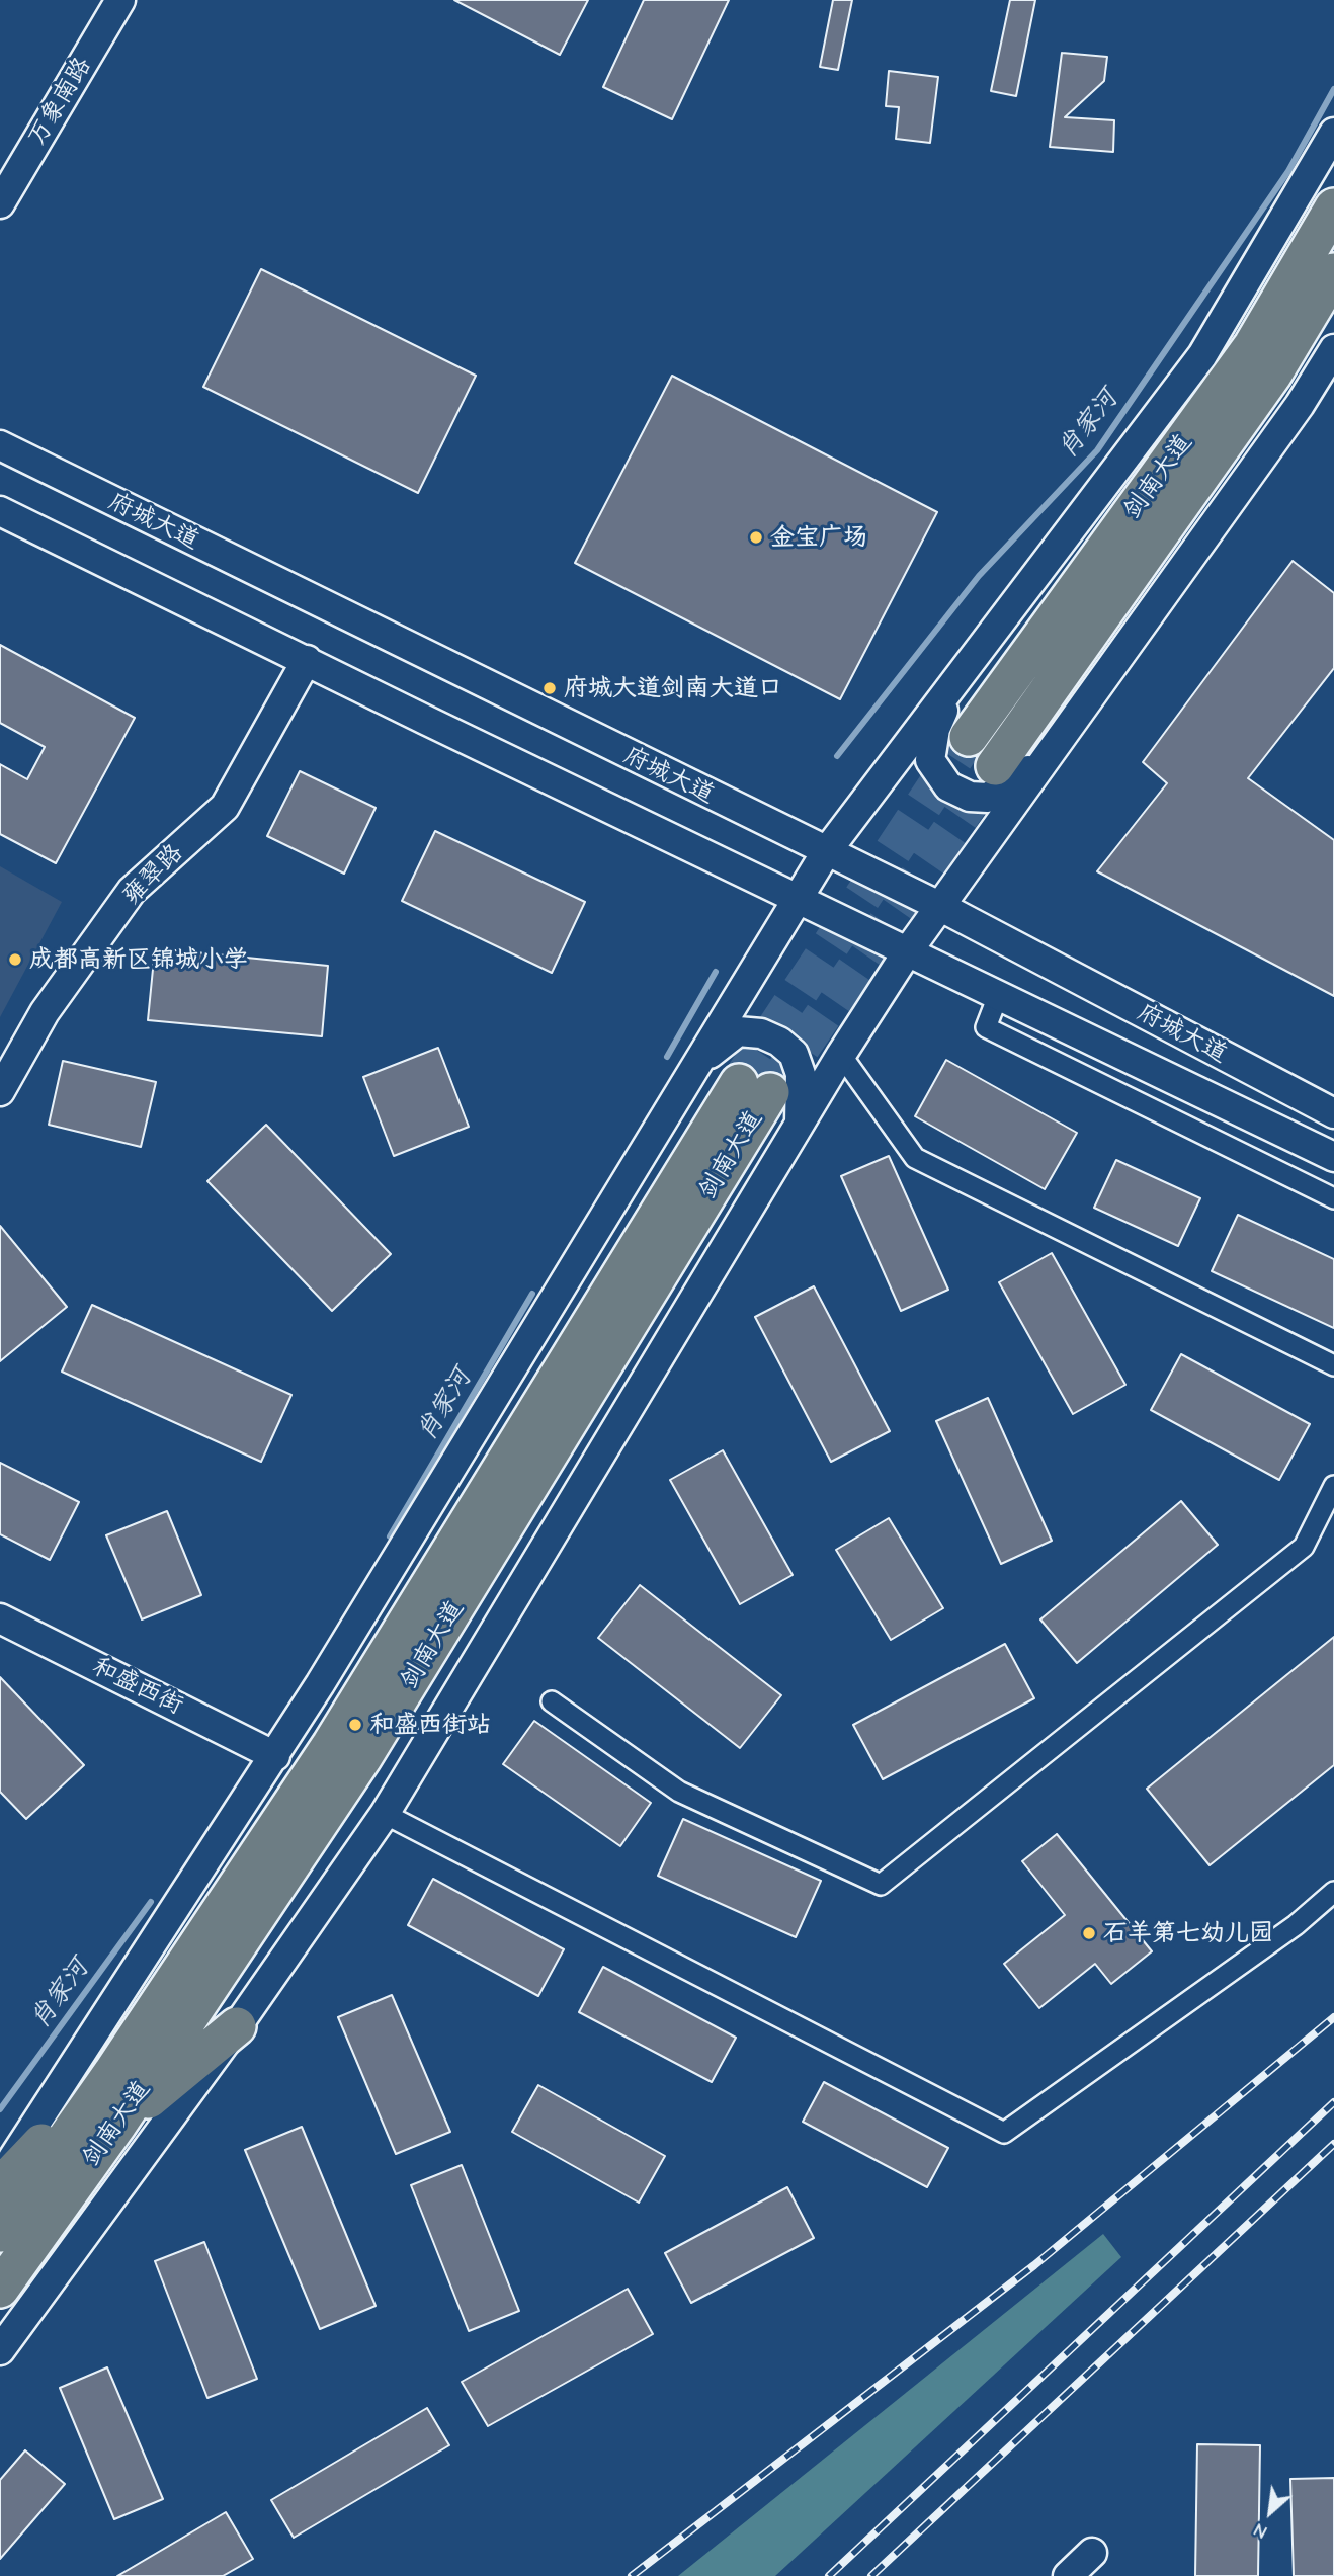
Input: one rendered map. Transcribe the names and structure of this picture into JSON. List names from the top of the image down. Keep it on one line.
{"streets":{"highway":["剑南大道"],"main road":["万象南路","府城大道","雍翠路","和盛西街"]},"crossings":[["府城大道","雍翠路"]],"water":["肖家河"],"places":["金宝广场","府城大道剑南大道口","成都高新区锦城小学","和盛西街站","石羊第七幼儿园"],"north":"bottom left"}
